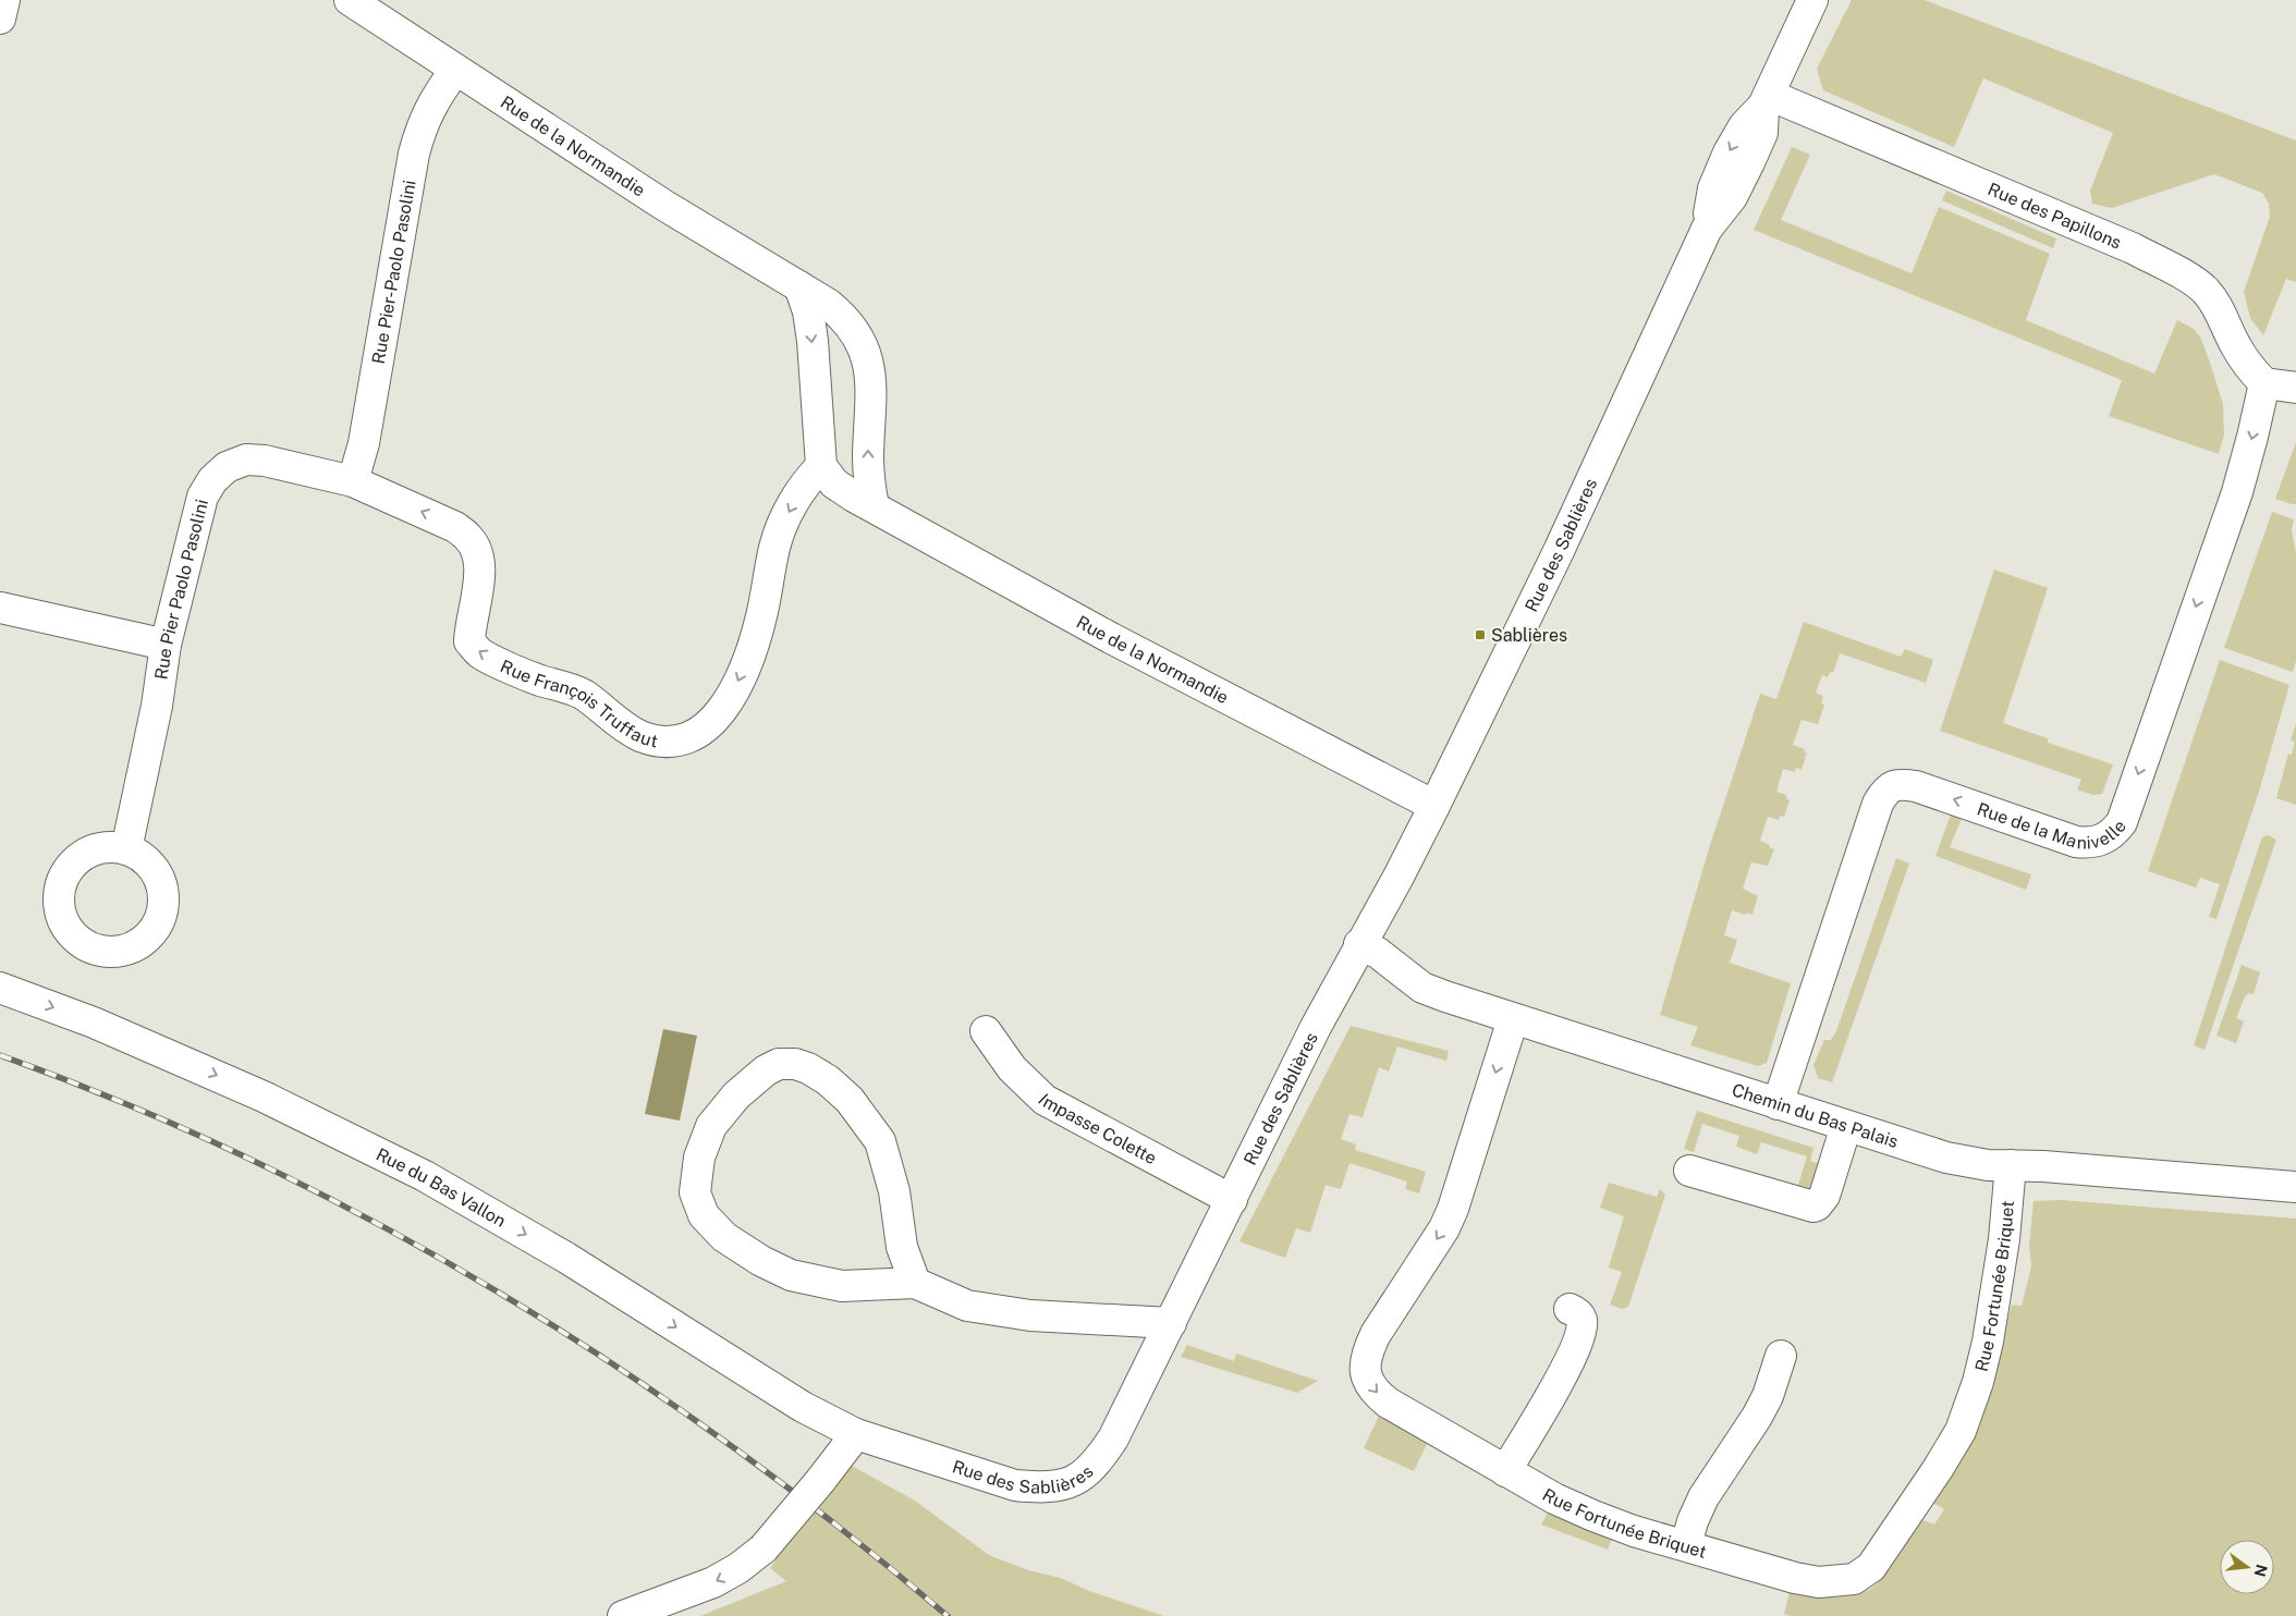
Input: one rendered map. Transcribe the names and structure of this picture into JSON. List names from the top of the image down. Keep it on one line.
{"streets":{"street":["Rue de la Normandie","Rue des Papillons","Rue Pier-Paolo Pasolini","Rue des Sablières","Rue Pier Paolo Pasolini","Rue François Truffaut","Rue de la Manivelle","Chemin du Bas Palais","Impasse Colette","Rue du Bas Vallon","Rue Fortunée Briquet"]},"crossings":[["Rue de la Normandie","Rue Pier-Paolo Pasolini"],["Rue de la Normandie","Rue des Sablières"],["Rue de la Normandie","Rue François Truffaut"],["Rue des Papillons","Rue des Sablières"],["Rue des Papillons","Rue de la Manivelle"],["Rue Pier-Paolo Pasolini","Rue Pier Paolo Pasolini"],["Rue Pier-Paolo Pasolini","Rue François Truffaut"],["Rue des Sablières","Chemin du Bas Palais"],["Rue des Sablières","Impasse Colette"],["Rue des Sablières","Rue du Bas Vallon"],["Rue Pier Paolo Pasolini","Rue François Truffaut"],["Rue de la Manivelle","Chemin du Bas Palais"],["Chemin du Bas Palais","Rue Fortunée Briquet"]],"one_way":["Rue de la Manivelle","Rue du Bas Vallon"],"places":{"transit":["Sablières"]},"north":"right"}
